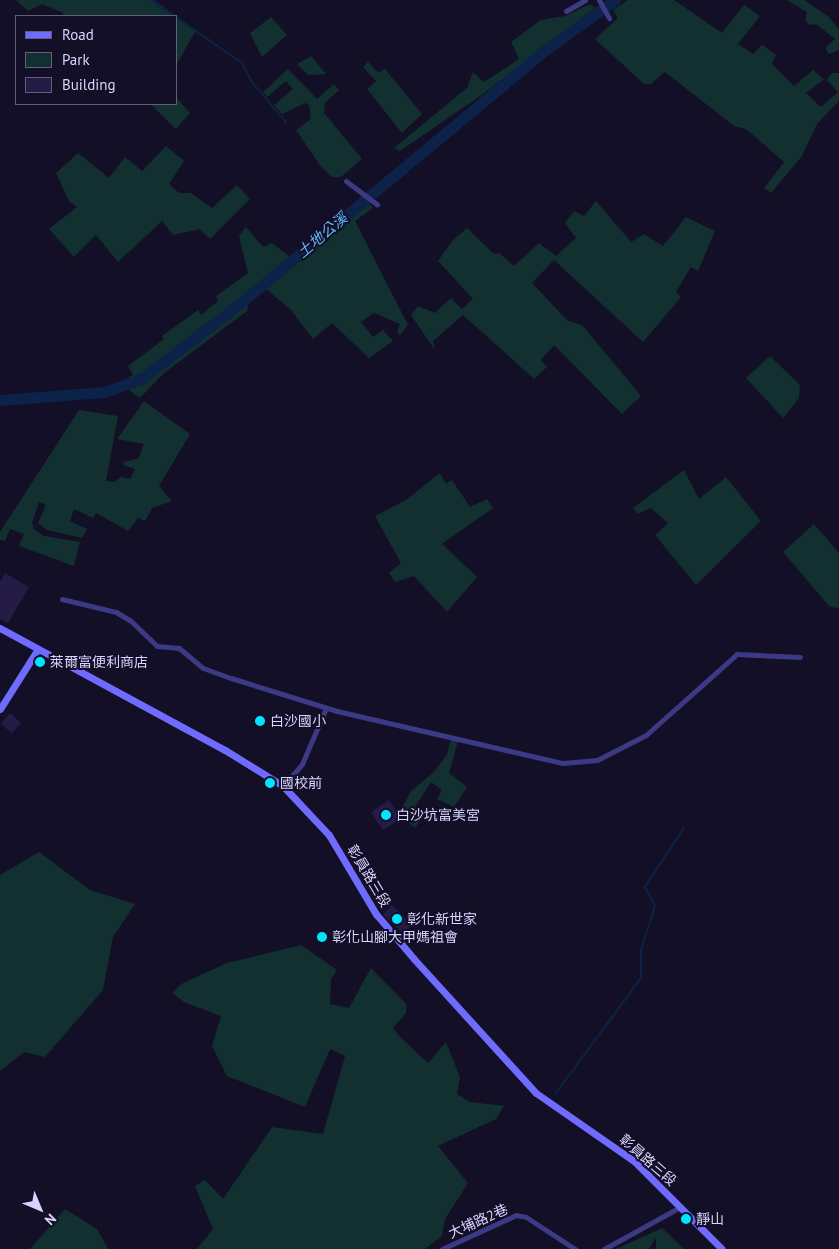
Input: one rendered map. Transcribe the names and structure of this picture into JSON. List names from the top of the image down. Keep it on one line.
{"streets":{"main road":["彰員路三段"],"street":["大埔路2巷"]},"water":["土地公溪"],"places":["萊爾富便利商店","白沙國小","國校前","白沙坑富美宮","彰化新世家","彰化山腳大甲媽祖會","靜山"],"legend":["Road","Park","Building"],"north":"bottom right"}
